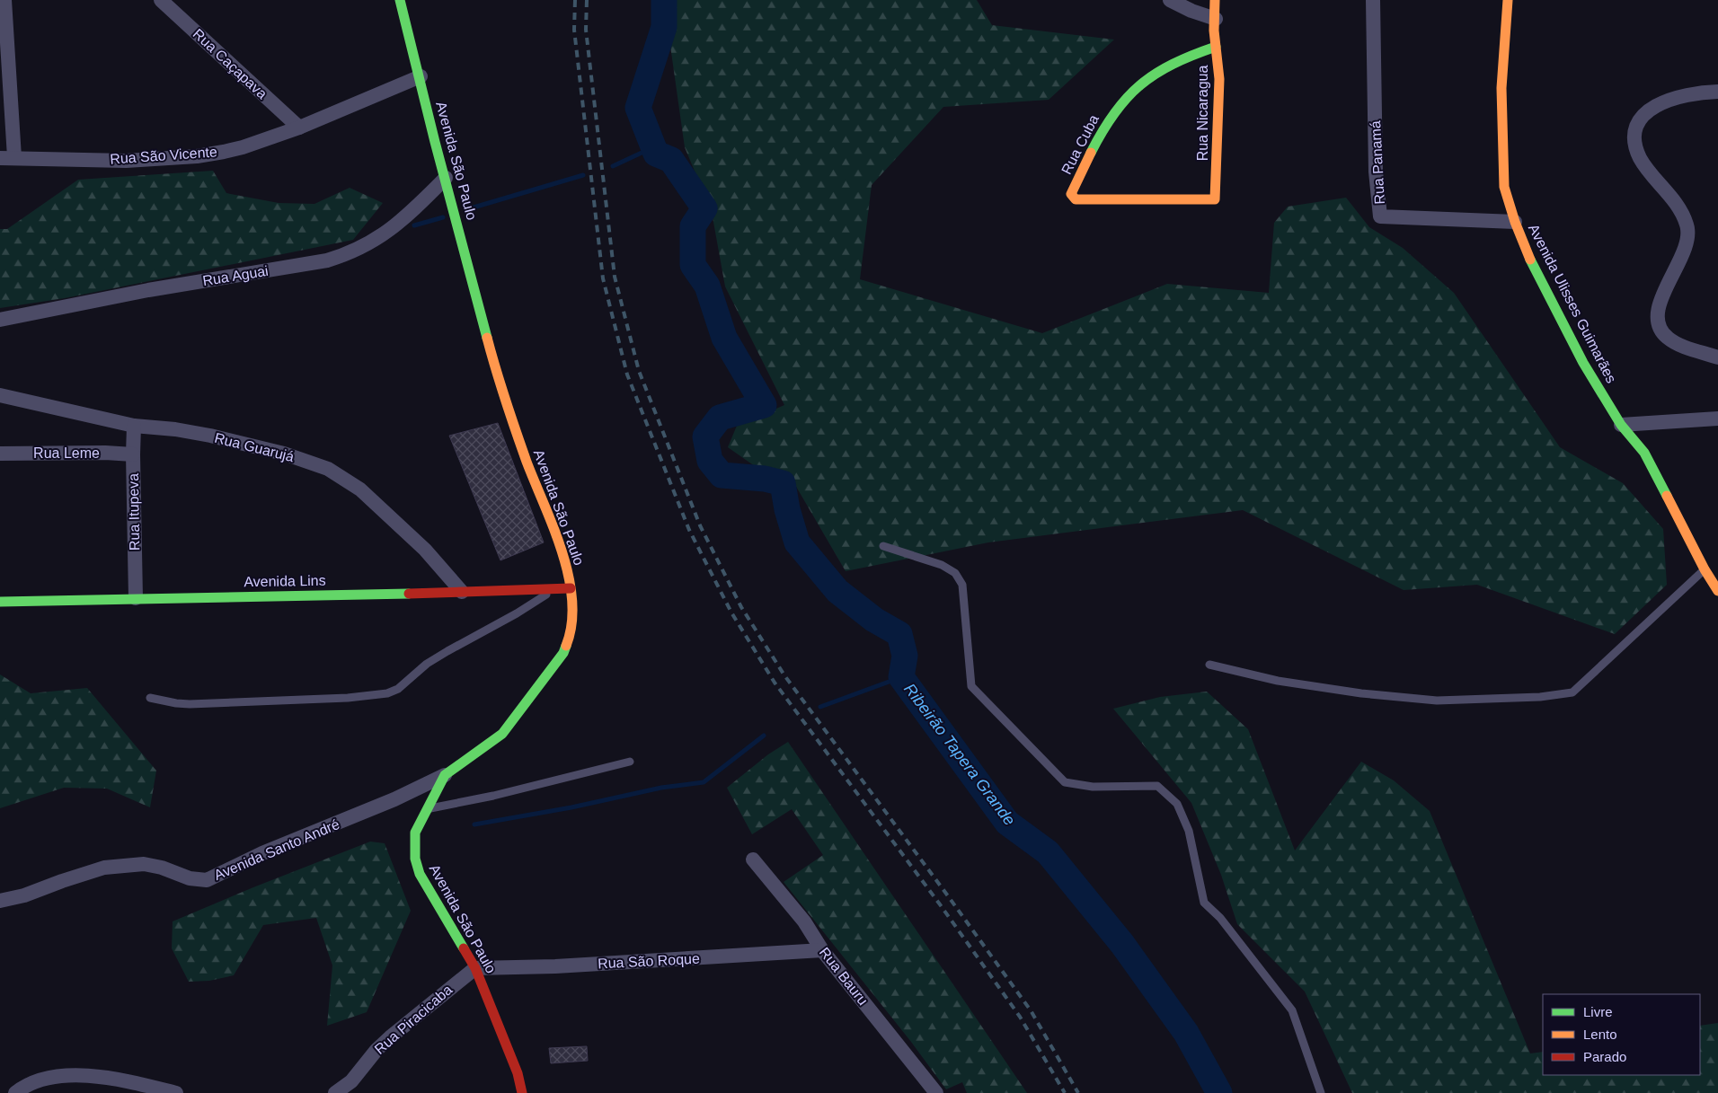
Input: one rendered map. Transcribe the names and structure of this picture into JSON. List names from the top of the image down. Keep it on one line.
{"streets":{"main road":["Rua Nicaragua","Rua Cuba","Avenida São Paulo","Avenida Ulisses Guimarães","Avenida Lins"],"street":["Rua Caçapava","Rua São Vicente","Rua Panamá","Rua Aguai","Rua Guarujá","Rua Leme","Rua Itupeva","Avenida Santo André","Rua São Roque","Rua Bauru","Rua Piracicaba"]},"crossings":[["Rua Caçapava","Rua São Vicente"],["Rua Nicaragua","Rua Cuba"],["Rua São Vicente","Avenida São Paulo"],["Avenida São Paulo","Rua Aguai"],["Avenida São Paulo","Avenida Lins"],["Avenida São Paulo","Avenida Santo André"],["Avenida São Paulo","Rua São Roque"],["Avenida São Paulo","Rua Piracicaba"],["Rua Panamá","Avenida Ulisses Guimarães"],["Rua Guarujá","Rua Itupeva"],["Rua Guarujá","Avenida Lins"],["Rua Leme","Rua Itupeva"],["Rua Itupeva","Avenida Lins"],["Rua São Roque","Rua Bauru"],["Rua São Roque","Rua Piracicaba"]],"water":["Ribeirão Tapera Grande"],"legend":["Livre","Lento","Parado"]}
